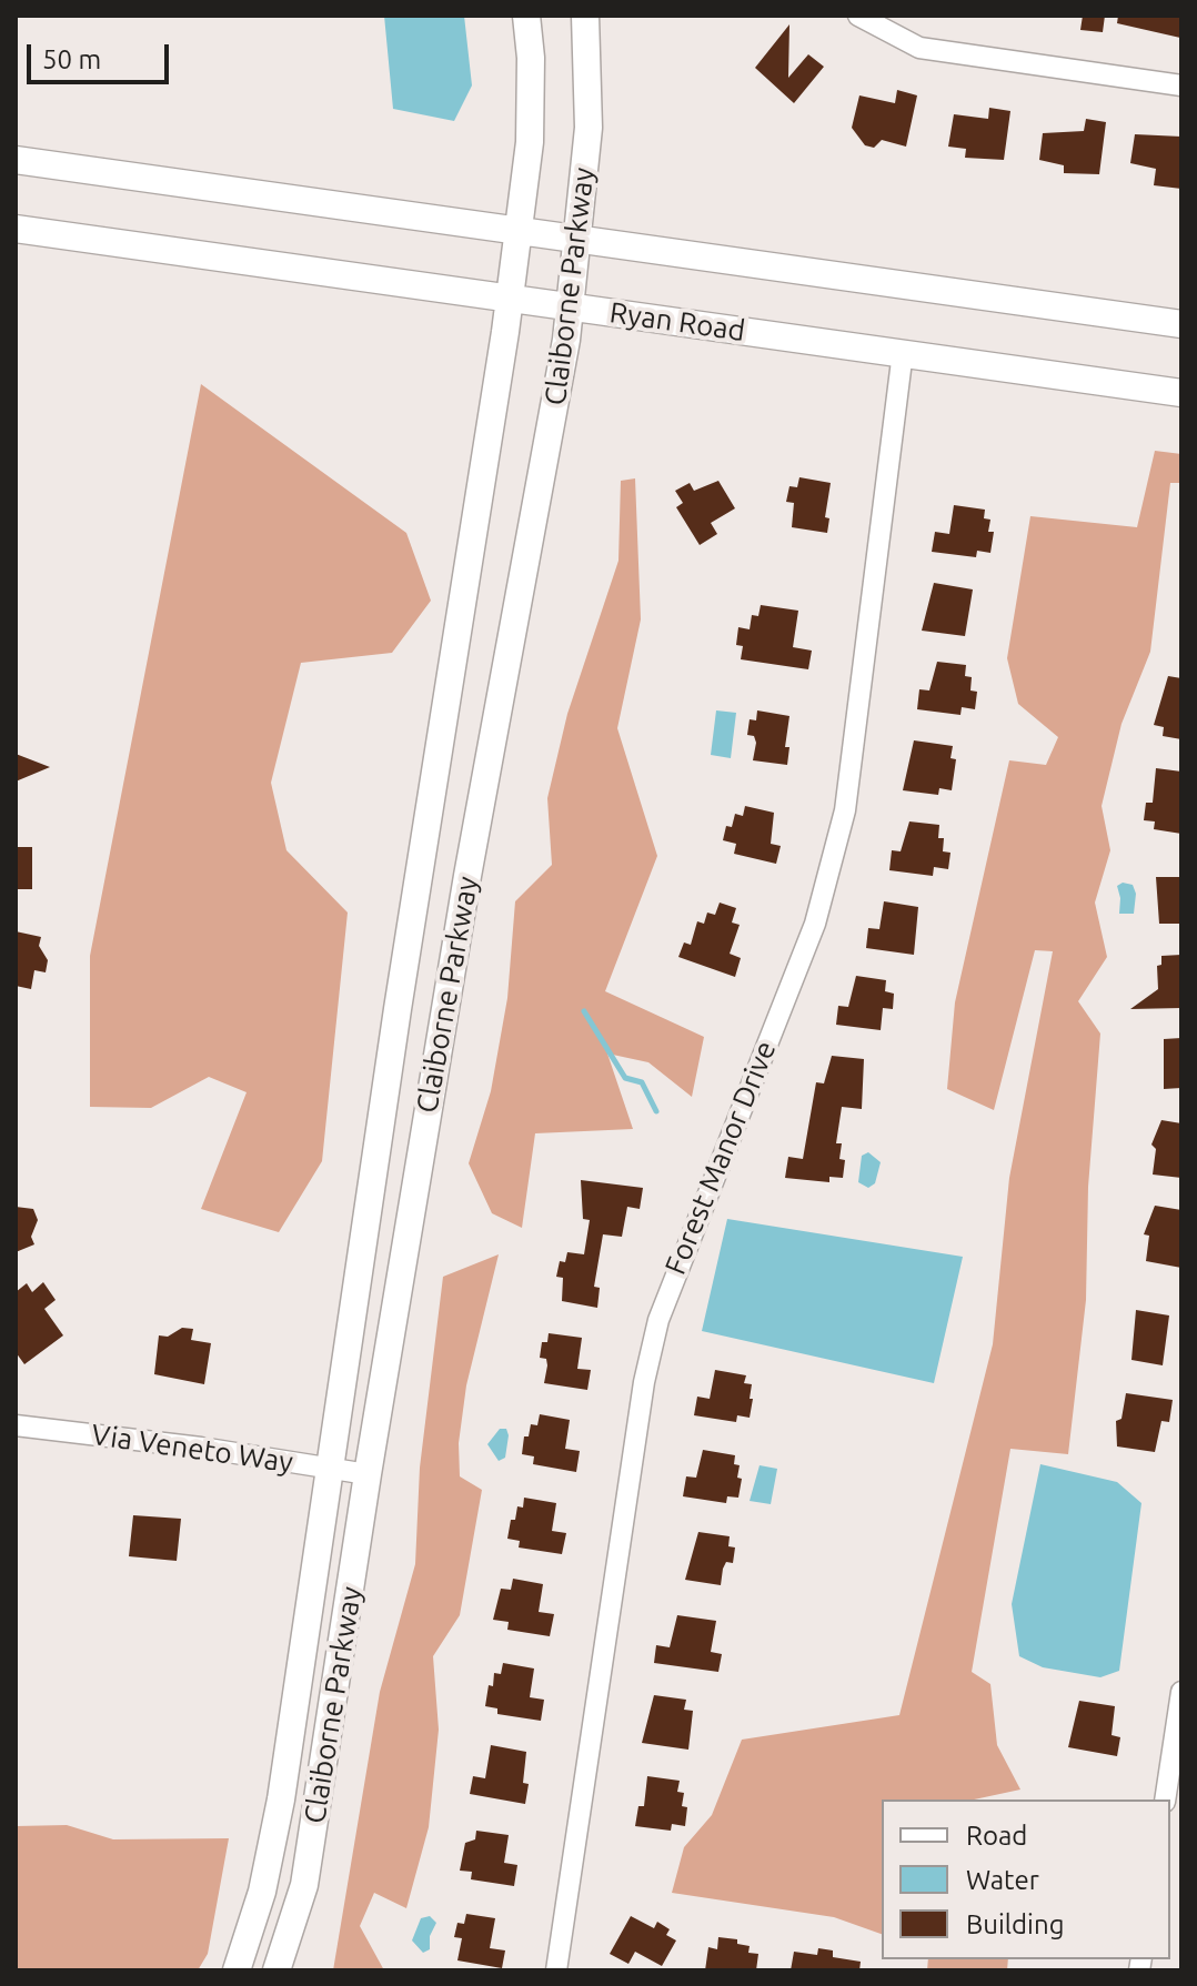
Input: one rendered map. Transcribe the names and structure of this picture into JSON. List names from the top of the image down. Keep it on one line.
{"streets":{"main road":["Claiborne Parkway","Ryan Road"],"street":["Forest Manor Drive","Via Veneto Way"]},"crossings":[["Claiborne Parkway","Ryan Road"],["Claiborne Parkway","Via Veneto Way"],["Ryan Road","Forest Manor Drive"]],"legend":["Road","Water","Building"],"scale_bar":"50 m"}
